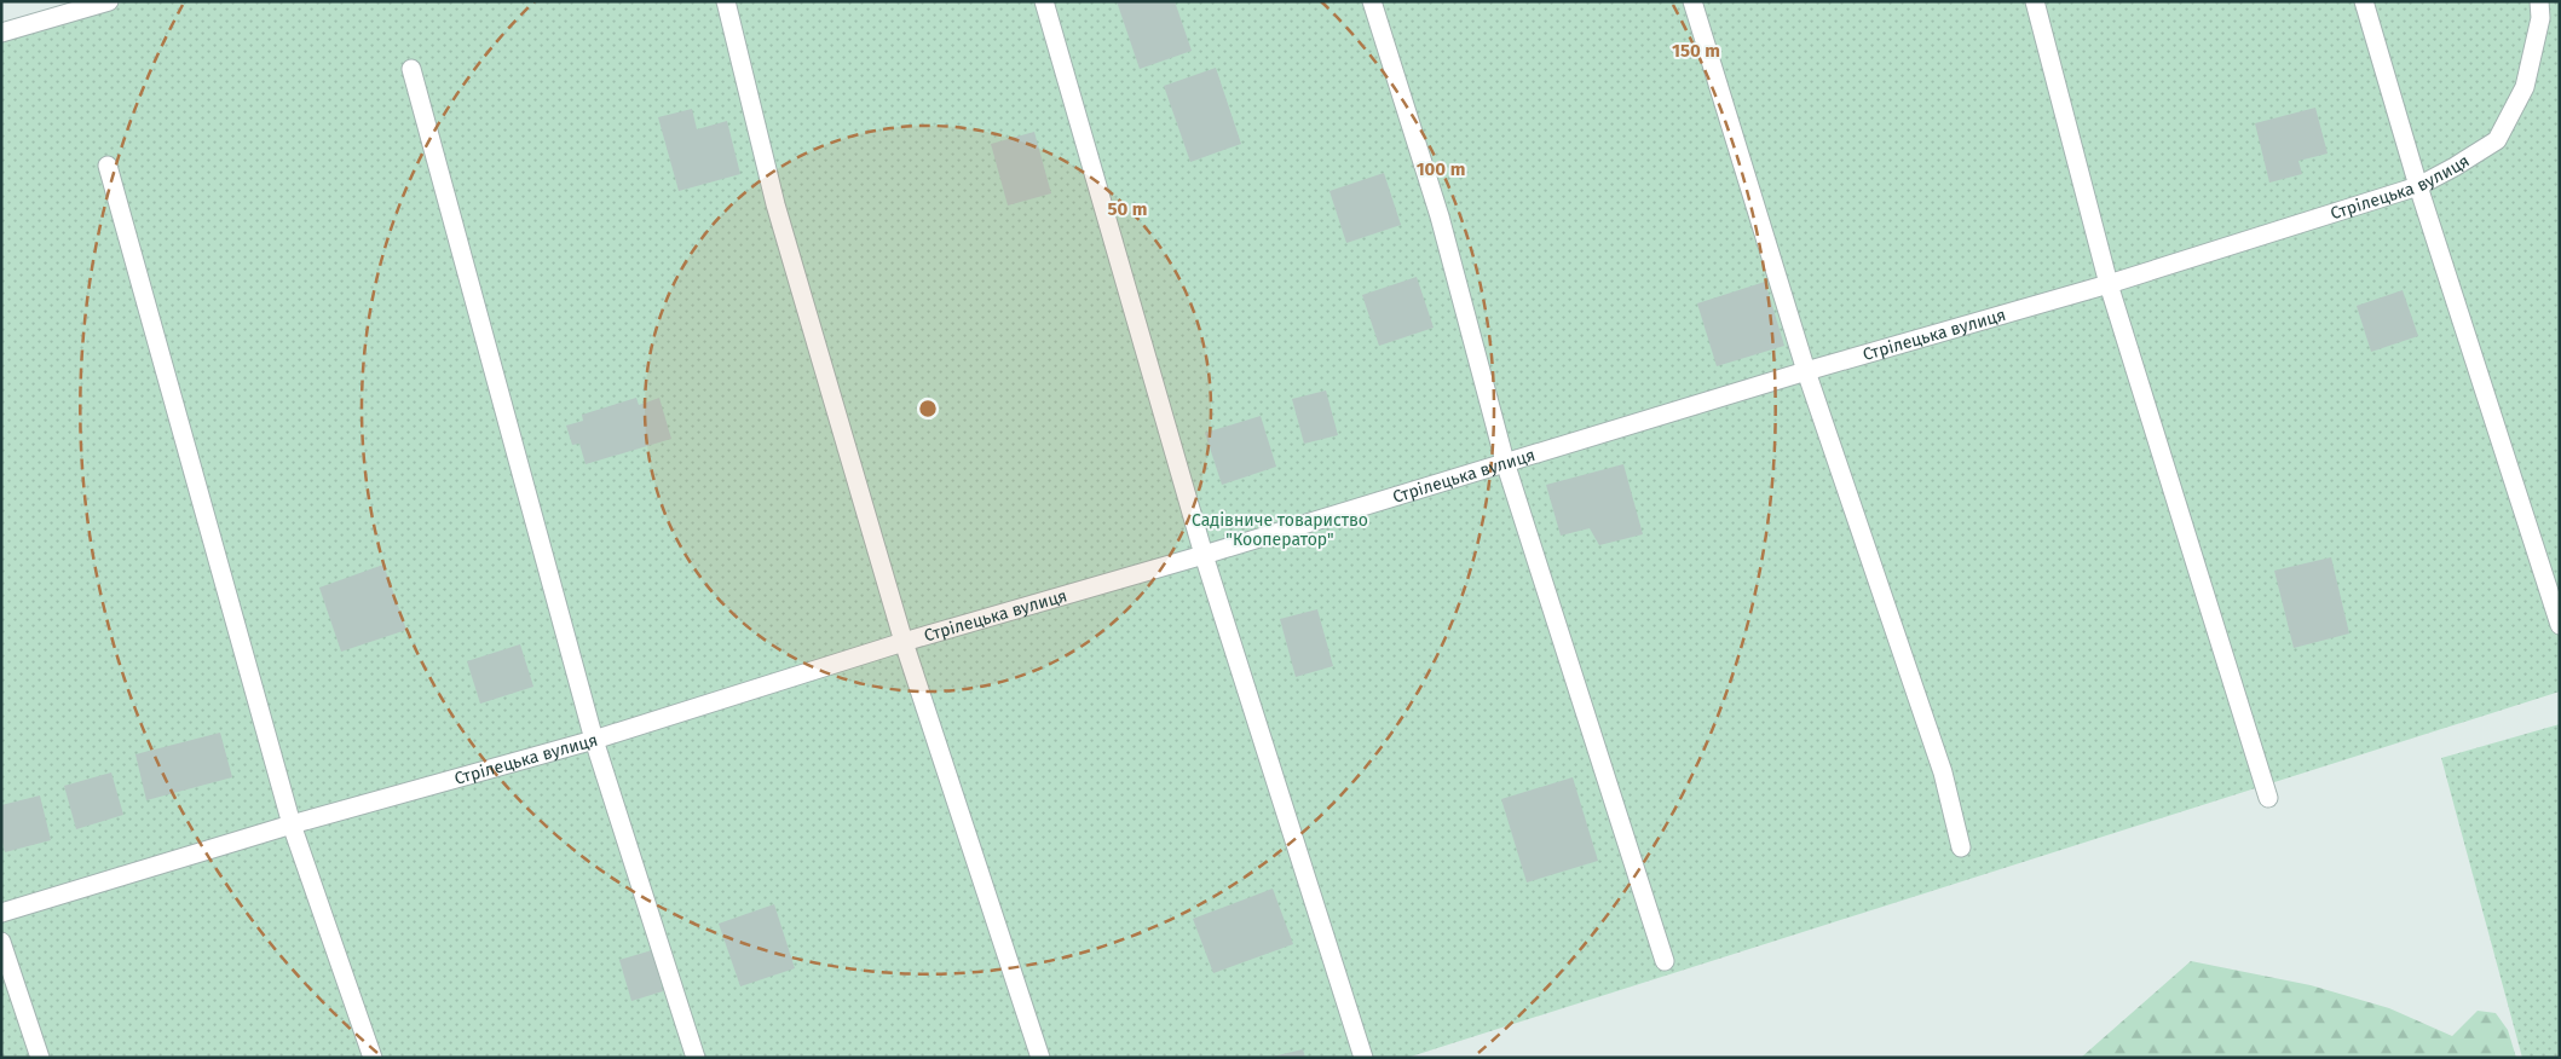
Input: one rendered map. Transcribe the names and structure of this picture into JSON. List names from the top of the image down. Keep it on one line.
{"streets":{"street":["Стрілецька вулиця"]},"parks":["Садівниче товариство \"Кооператор\""],"rings":["150 m","100 m","50 m"]}
